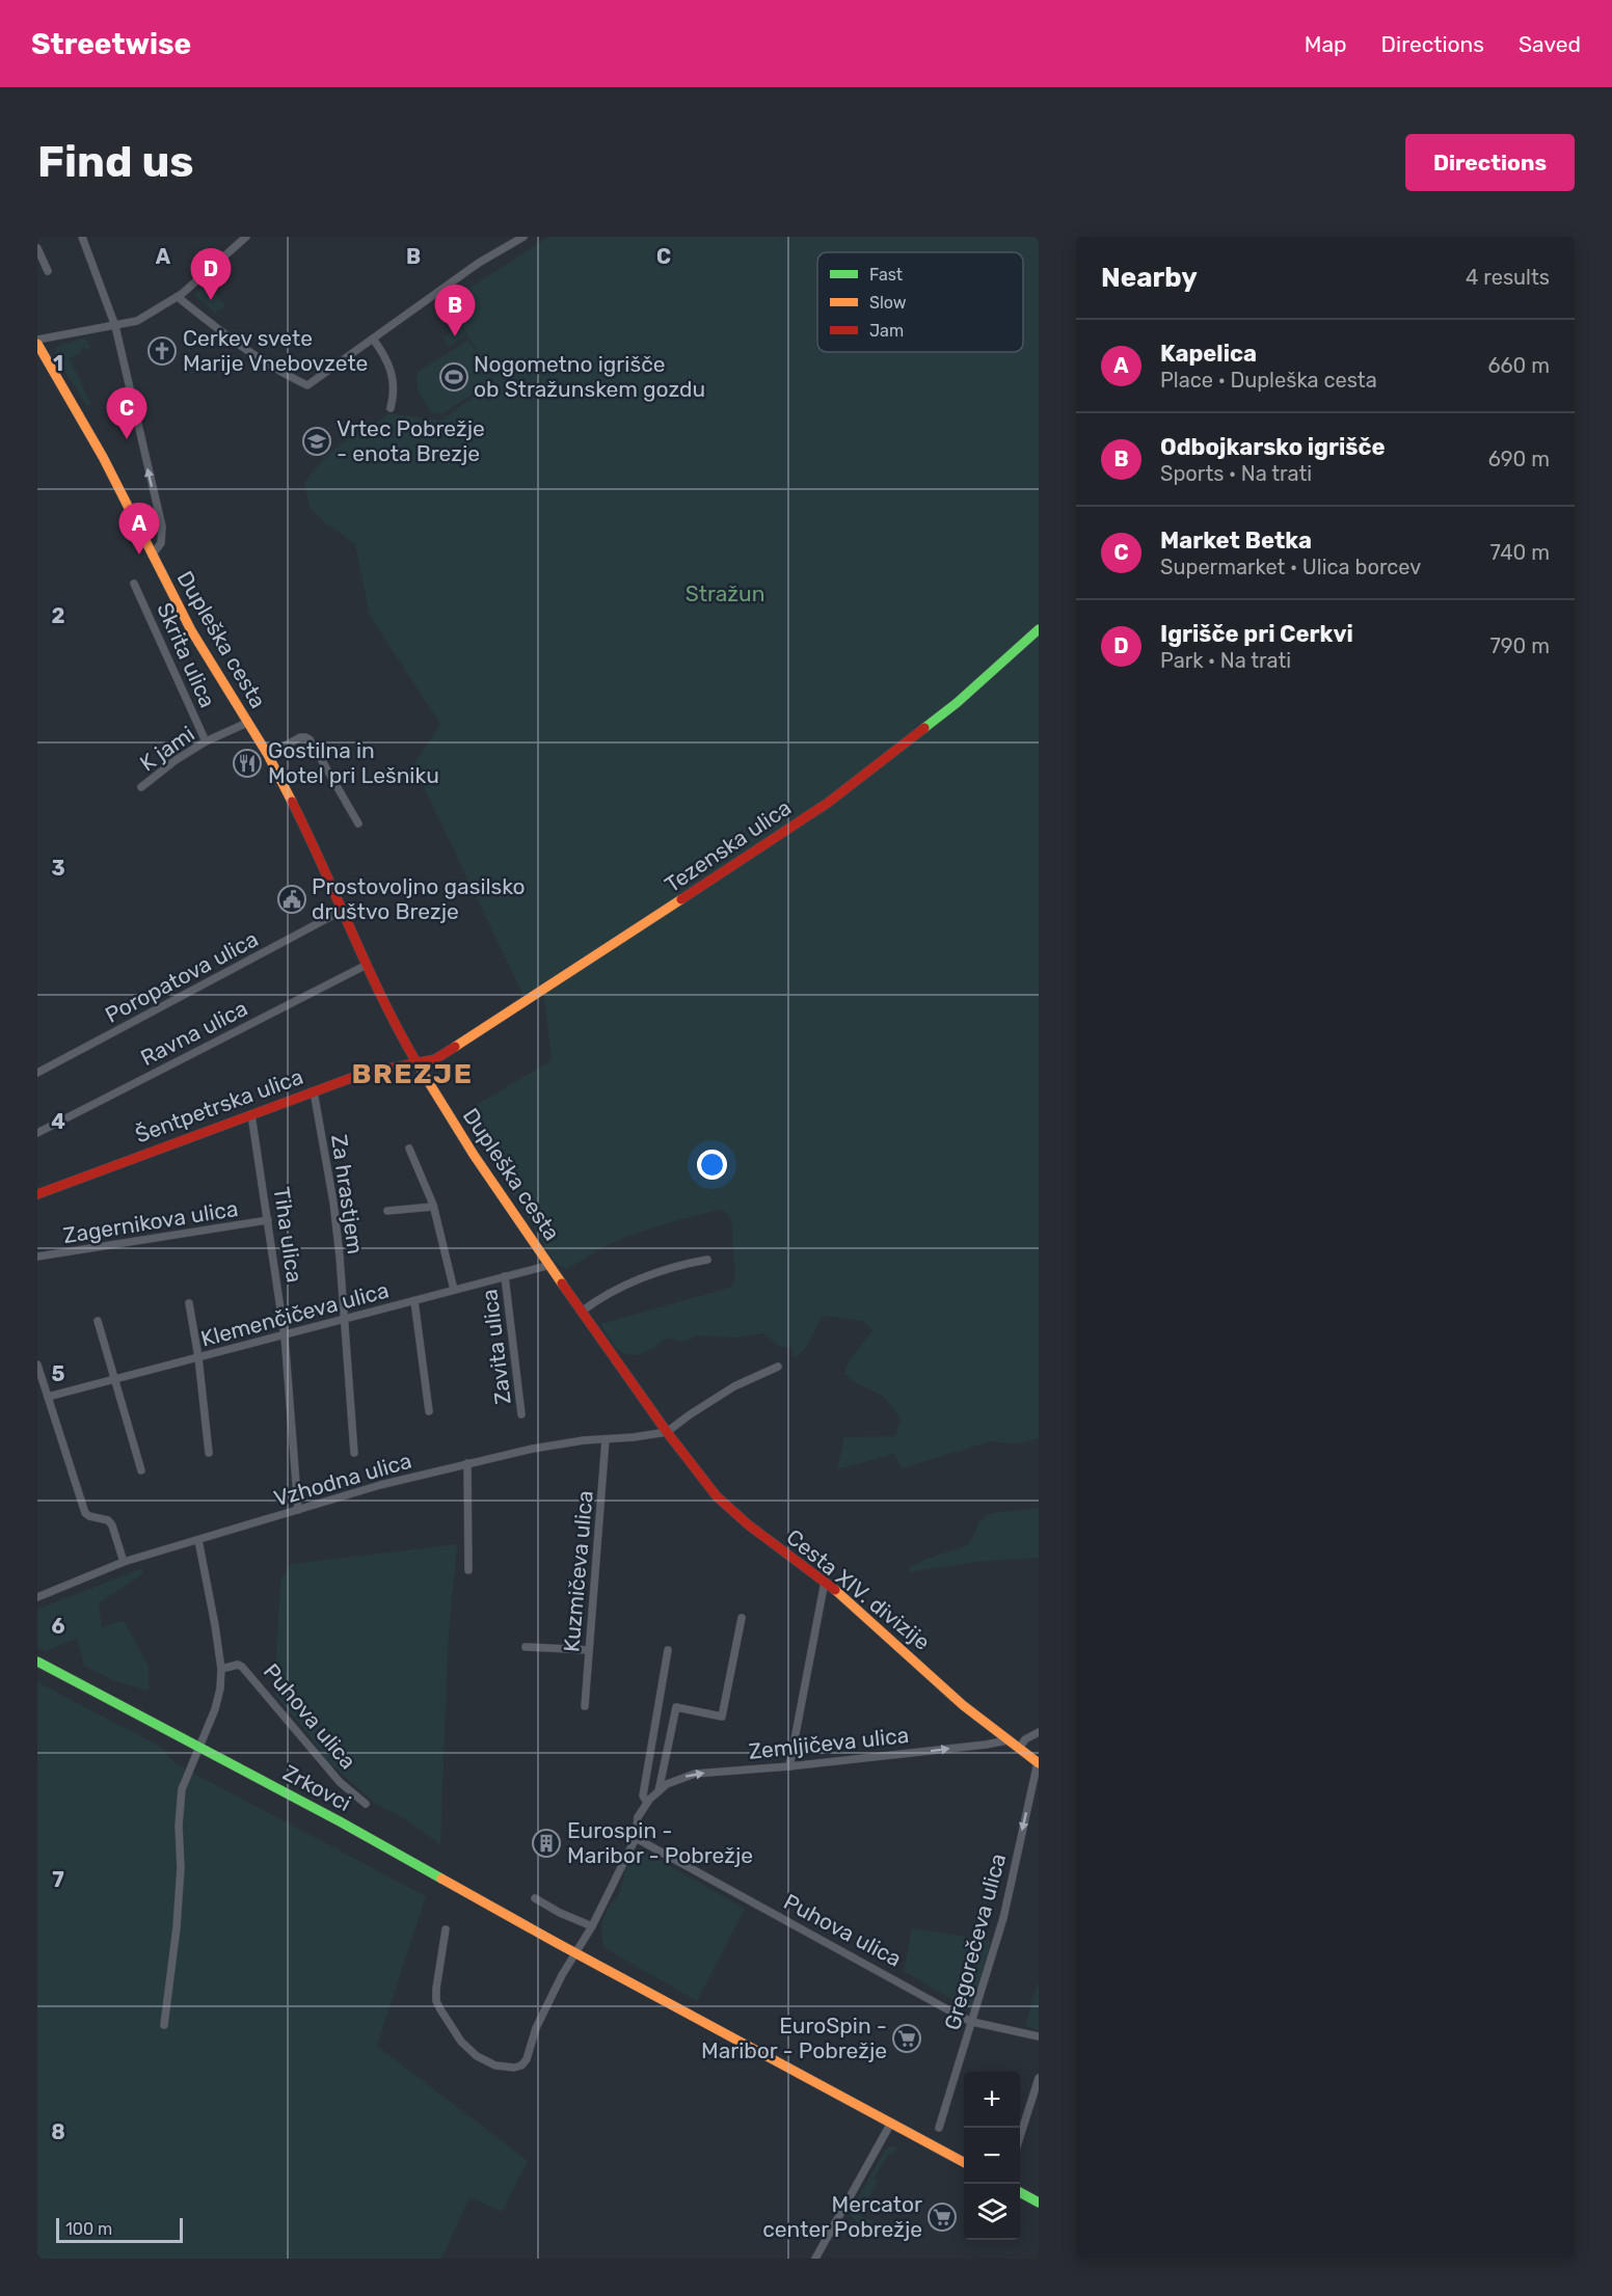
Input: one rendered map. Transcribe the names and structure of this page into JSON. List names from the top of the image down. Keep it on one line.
{"streets":{"street":["Dupleška cesta","Skrita ulica","K jami","Tezenska ulica","Poropatova ulica","Ravna ulica","Šentpetrska ulica","Za hrastjem","Zagernikova ulica","Tiha ulica","Klemenčičeva ulica","Zavita ulica","Vzhodna ulica","Kuzmičeva ulica","Cesta XIV. divizije","Puhova ulica","Zemljičeva ulica","Zrkovci","Gregorečeva ulica"]},"crossings":[["Dupleška cesta","K jami"],["Dupleška cesta","Tezenska ulica"],["Dupleška cesta","Poropatova ulica"],["Dupleška cesta","Ravna ulica"],["Dupleška cesta","Šentpetrska ulica"],["Dupleška cesta","Klemenčičeva ulica"],["Dupleška cesta","Vzhodna ulica"],["Dupleška cesta","Cesta XIV. divizije"],["Skrita ulica","K jami"],["Tezenska ulica","Šentpetrska ulica"],["Šentpetrska ulica","Za hrastjem"],["Šentpetrska ulica","Tiha ulica"],["Za hrastjem","Klemenčičeva ulica"],["Zagernikova ulica","Tiha ulica"],["Tiha ulica","Klemenčičeva ulica"],["Tiha ulica","Vzhodna ulica"],["Klemenčičeva ulica","Zavita ulica"],["Vzhodna ulica","Kuzmičeva ulica"],["Vzhodna ulica","Cesta XIV. divizije"],["Cesta XIV. divizije","Zemljičeva ulica"],["Cesta XIV. divizije","Gregorečeva ulica"],["Puhova ulica","Zemljičeva ulica"],["Puhova ulica","Gregorečeva ulica"],["Zemljičeva ulica","Zrkovci"]],"one_way":["Zemljičeva ulica","Gregorečeva ulica"],"districts":["BREZJE"],"parks":["Stražun"],"places":{"church":["Cerkev svete Marije Vnebovzete"],"sports":["Nogometno igrišče ob Stražunskem gozdu"],"school or university":["Vrtec Pobrežje - enota Brezje"],"restaurant":["Gostilna in Motel pri Lešniku"],"public building":["Prostovoljno gasilsko društvo Brezje"],"building":["Eurospin - Maribor - Pobrežje"],"supermarket":["EuroSpin - Maribor - Pobrežje","Mercator center Pobrežje"]},"legend":["Fast","Slow","Jam"],"scale_bar":"100 m","page":{"header":"Streetwise","nav":["Map","Directions","Saved"],"buttons":"Directions","title":"Find us","heading":["Nearby","4 results"],"pins":["D","B","C","A"],"list":[{"mark":"A","name":"Kapelica","note":"Place · Dupleška cesta","value":"660 m"},{"mark":"B","name":"Odbojkarsko igrišče","note":"Sports · Na trati","value":"690 m"},{"mark":"C","name":"Market Betka","note":"Supermarket · Ulica borcev","value":"740 m"},{"mark":"D","name":"Igrišče pri Cerkvi","note":"Park · Na trati","value":"790 m"}],"map_buttons":["+","−"],"scale":"100 m"},"grid":{"columns":["A","B","C"],"rows":["1","2","3","4","5","6","7","8"]}}
